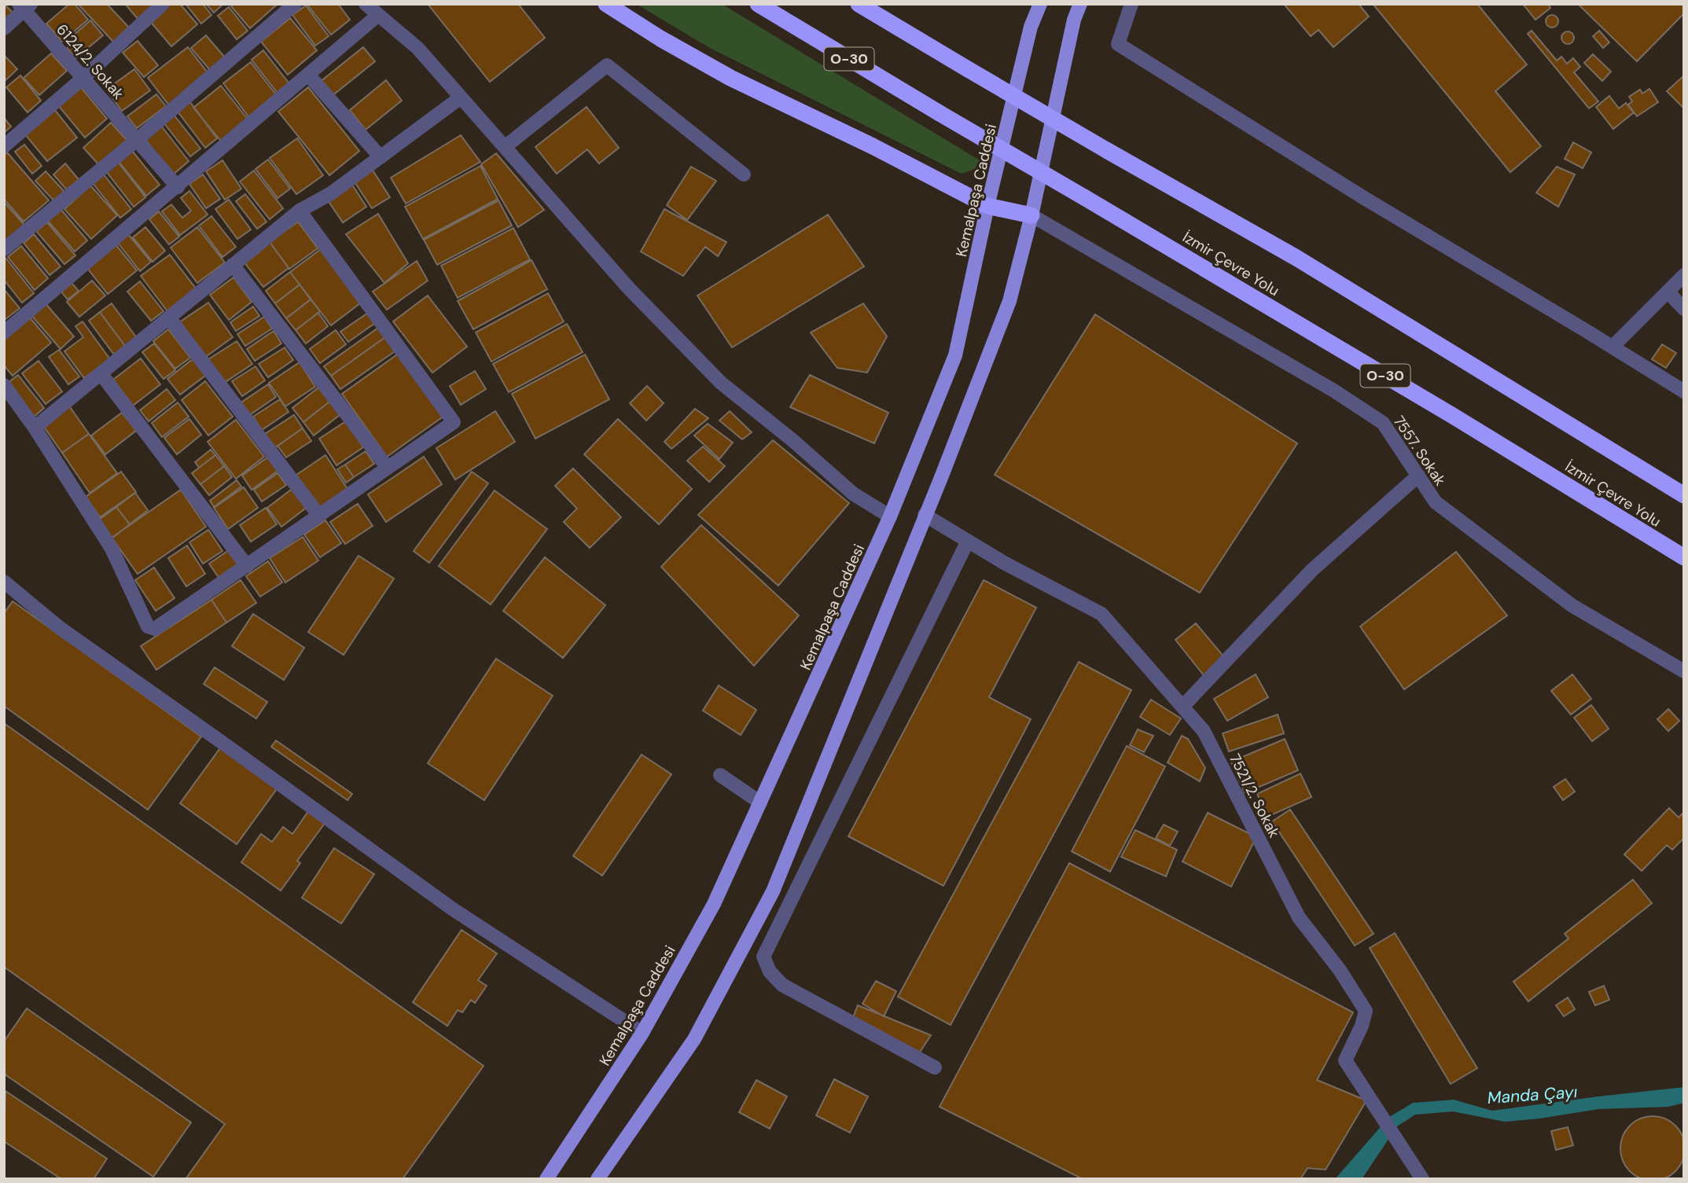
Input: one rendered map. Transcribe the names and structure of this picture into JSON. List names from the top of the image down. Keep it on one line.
{"streets":{"highway":["O-30","İzmir Çevre Yolu"],"main road":["Kemalpaşa Caddesi"],"street":["6124/2. Sokak","7557. Sokak","7521/2. Sokak"]},"water":["Manda Çayı"]}
